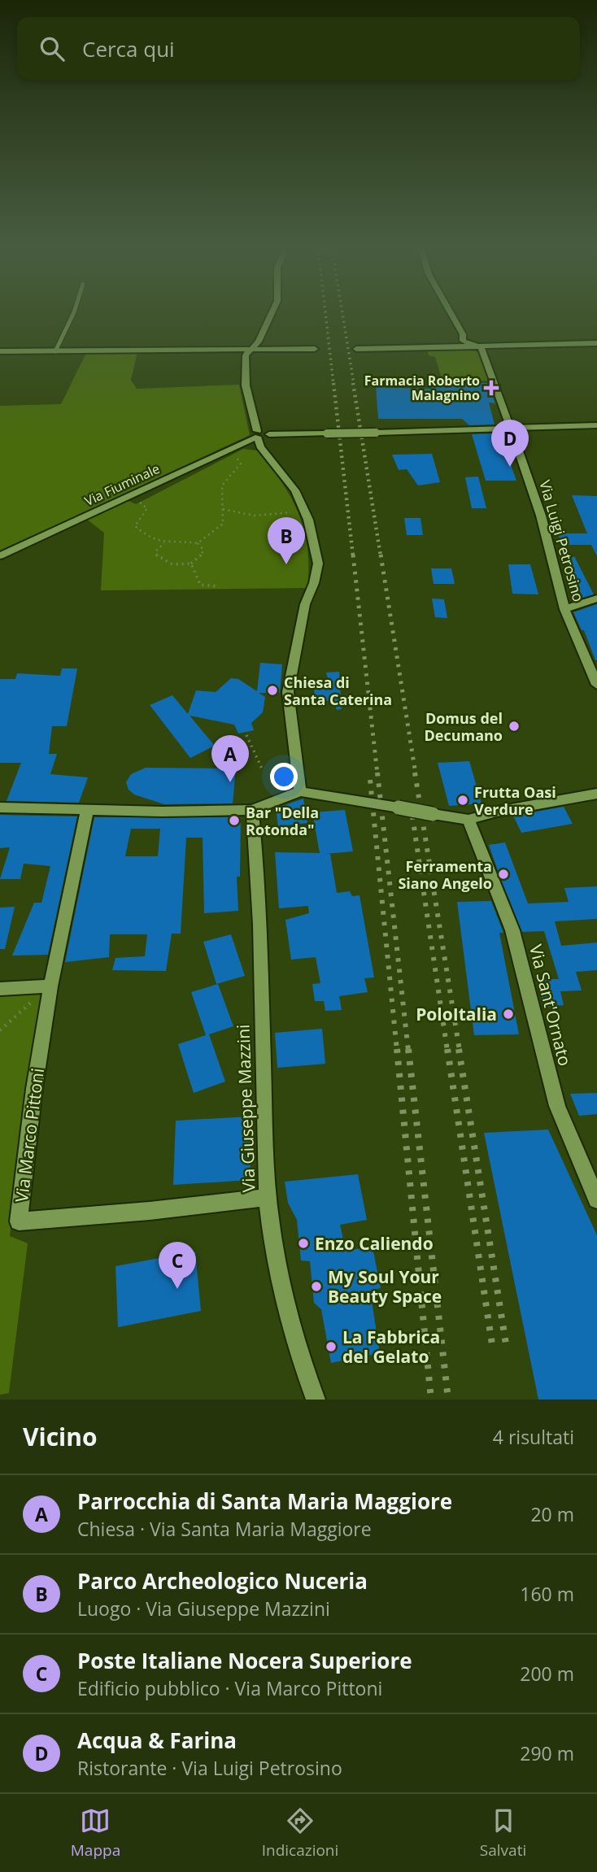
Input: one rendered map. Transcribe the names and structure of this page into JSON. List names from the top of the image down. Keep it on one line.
{"streets":{"street":["Via Fiuminale","Via Luigi Petrosino","Via Sant'Ornato","Via Giuseppe Mazzini","Via Marco Pittoni"]},"crossings":[["Via Giuseppe Mazzini","Via Marco Pittoni"]],"places":{"health":["Farmacia Roberto Malagnino"],"other":["Chiesa di Santa Caterina","Domus del Decumano","Frutta Oasi Verdure","Bar \"Della Rotonda\"","Ferramenta Siano Angelo","PoloItalia","Enzo Caliendo","My Soul Your Beauty Space","La Fabbrica del Gelato"]},"page":{"search":"Cerca qui","pins":["D","B","A","C"],"heading":["Vicino","4 risultati"],"list":[{"mark":"A","name":"Parrocchia di Santa Maria Maggiore","note":"Chiesa · Via Santa Maria Maggiore","value":"20 m"},{"mark":"B","name":"Parco Archeologico Nuceria","note":"Luogo · Via Giuseppe Mazzini","value":"160 m"},{"mark":"C","name":"Poste Italiane Nocera Superiore","note":"Edificio pubblico · Via Marco Pittoni","value":"200 m"},{"mark":"D","name":"Acqua & Farina","note":"Ristorante · Via Luigi Petrosino","value":"290 m"}],"nav":["Mappa","Indicazioni","Salvati"]}}
